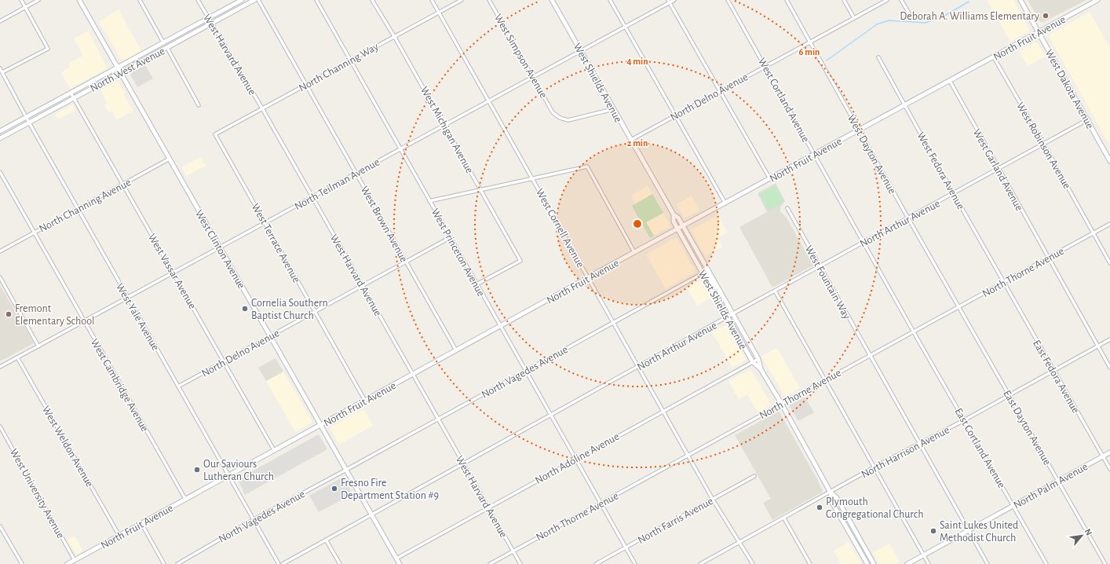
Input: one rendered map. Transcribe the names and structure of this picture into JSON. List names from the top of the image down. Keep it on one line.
{"streets":{"main road":["North Fruit Avenue","North West Avenue","West Shields Avenue","West Dakota Avenue","West Clinton Avenue","North Palm Avenue"],"street":["West Harvard Avenue","West Simpson Avenue","North Channing Way","North Delno Avenue","West Cortland Avenue","West Michigan Avenue","West Robinson Avenue","West Dayton Avenue","West Garland Avenue","West Fedora Avenue","North Teilman Avenue","North Channing Avenue","North Arthur Avenue","West Brown Avenue","West Cornell Avenue","West Terrace Avenue","West Princeton Avenue","West Vassar Avenue","North Thorne Avenue","West Fountain Way","West Yale Avenue","North Vagedes Avenue","East Fedora Avenue","West Cambridge Avenue","East Dayton Avenue","West Weldon Avenue","East Cortland Avenue","North Harrison Avenue","North Adoline Avenue","West University Avenue","North Farris Avenue"]},"crossings":[["North Fruit Avenue","West Harvard Avenue"],["North Fruit Avenue","West Shields Avenue"],["North Fruit Avenue","West Dakota Avenue"],["North Fruit Avenue","West Cortland Avenue"],["North Fruit Avenue","West Robinson Avenue"],["North Fruit Avenue","West Dayton Avenue"],["North Fruit Avenue","West Garland Avenue"],["North Fruit Avenue","West Fedora Avenue"],["North Fruit Avenue","West Brown Avenue"],["North Fruit Avenue","West Cornell Avenue"],["North Fruit Avenue","West Terrace Avenue"],["North Fruit Avenue","West Clinton Avenue"],["North Fruit Avenue","West Princeton Avenue"],["North Fruit Avenue","West Vassar Avenue"],["North Fruit Avenue","West Yale Avenue"],["North Fruit Avenue","West Cambridge Avenue"],["North Fruit Avenue","West Weldon Avenue"],["North Fruit Avenue","West University Avenue"],["West Harvard Avenue","North Channing Way"],["West Harvard Avenue","North West Avenue"],["West Harvard Avenue","North Delno Avenue"],["West Harvard Avenue","North Teilman Avenue"],["West Harvard Avenue","North Arthur Avenue"],["West Harvard Avenue","North Thorne Avenue"],["West Harvard Avenue","North Vagedes Avenue"],["West Harvard Avenue","North Adoline Avenue"],["West Simpson Avenue","West Shields Avenue"],["West Simpson Avenue","North Teilman Avenue"],["North Channing Way","West Michigan Avenue"],["North Channing Way","West Brown Avenue"],["North Channing Way","West Cornell Avenue"],["North Channing Way","West Terrace Avenue"],["North Channing Way","West Princeton Avenue"],["North West Avenue","West Clinton Avenue"],["North West Avenue","West Vassar Avenue"],["North West Avenue","West Yale Avenue"],["West Shields Avenue","North Delno Avenue"],["West Shields Avenue","North Teilman Avenue"],["West Shields Avenue","North Arthur Avenue"],["West Shields Avenue","North Thorne Avenue"],["West Shields Avenue","North Vagedes Avenue"],["West Shields Avenue","North Harrison Avenue"],["West Shields Avenue","North Adoline Avenue"],["West Dakota Avenue","North Arthur Avenue"],["North Delno Avenue","West Cortland Avenue"],["North Delno Avenue","West Dayton Avenue"],["North Delno Avenue","West Brown Avenue"],["North Delno Avenue","West Terrace Avenue"],["North Delno Avenue","West Clinton Avenue"],["North Delno Avenue","West Princeton Avenue"],["North Delno Avenue","West Vassar Avenue"],["North Delno Avenue","West Yale Avenue"],["West Cortland Avenue","North Arthur Avenue"],["West Cortland Avenue","North Thorne Avenue"],["West Cortland Avenue","East Cortland Avenue"],["West Michigan Avenue","North Teilman Avenue"],["West Michigan Avenue","West Princeton Avenue"],["West Robinson Avenue","North Arthur Avenue"],["West Robinson Avenue","North Thorne Avenue"],["West Dayton Avenue","North Arthur Avenue"],["West Dayton Avenue","North Thorne Avenue"],["West Dayton Avenue","East Dayton Avenue"],["West Garland Avenue","North Arthur Avenue"],["West Garland Avenue","North Thorne Avenue"],["West Garland Avenue","North Harrison Avenue"],["West Fedora Avenue","North Arthur Avenue"],["West Fedora Avenue","North Thorne Avenue"],["West Fedora Avenue","East Fedora Avenue"],["North Teilman Avenue","West Brown Avenue"],["North Teilman Avenue","West Cornell Avenue"],["North Teilman Avenue","West Terrace Avenue"],["North Teilman Avenue","West Clinton Avenue"],["North Teilman Avenue","West Princeton Avenue"],["North Teilman Avenue","West Vassar Avenue"],["North Teilman Avenue","West Yale Avenue"],["North Teilman Avenue","West Cambridge Avenue"],["North Teilman Avenue","West Weldon Avenue"],["North Channing Avenue","West Clinton Avenue"],["North Channing Avenue","West Vassar Avenue"],["North Channing Avenue","West Yale Avenue"],["North Channing Avenue","West Cambridge Avenue"],["North Arthur Avenue","West Cornell Avenue"],["North Arthur Avenue","West Clinton Avenue"],["North Arthur Avenue","West Princeton Avenue"],["North Arthur Avenue","West Fountain Way"],["West Cornell Avenue","North Thorne Avenue"],["West Cornell Avenue","North Vagedes Avenue"],["West Cornell Avenue","North Harrison Avenue"],["West Cornell Avenue","North Adoline Avenue"],["West Cornell Avenue","North Farris Avenue"],["West Clinton Avenue","North Vagedes Avenue"],["West Clinton Avenue","North Adoline Avenue"],["West Princeton Avenue","North Thorne Avenue"],["West Princeton Avenue","North Vagedes Avenue"],["West Princeton Avenue","North Adoline Avenue"],["West Princeton Avenue","North Farris Avenue"],["North Thorne Avenue","West Fountain Way"],["North Thorne Avenue","East Fedora Avenue"],["North Thorne Avenue","East Dayton Avenue"],["North Thorne Avenue","East Cortland Avenue"],["West Fountain Way","North Harrison Avenue"],["West Fountain Way","North Palm Avenue"],["West Yale Avenue","North Vagedes Avenue"],["East Fedora Avenue","North Harrison Avenue"],["East Fedora Avenue","North Palm Avenue"],["East Dayton Avenue","North Harrison Avenue"],["East Dayton Avenue","North Palm Avenue"],["East Cortland Avenue","North Harrison Avenue"],["East Cortland Avenue","North Palm Avenue"]],"places":["Deborah A. Williams Elementary","Cornelia Southern Baptist Church","Fremont Elementary School","Our Saviours Lutheran Church","Fresno Fire Department Station #9","Plymouth Congregational Church","Saint Lukes United Methodist Church"],"north":"top right","rings":["6 min","4 min","2 min"]}
